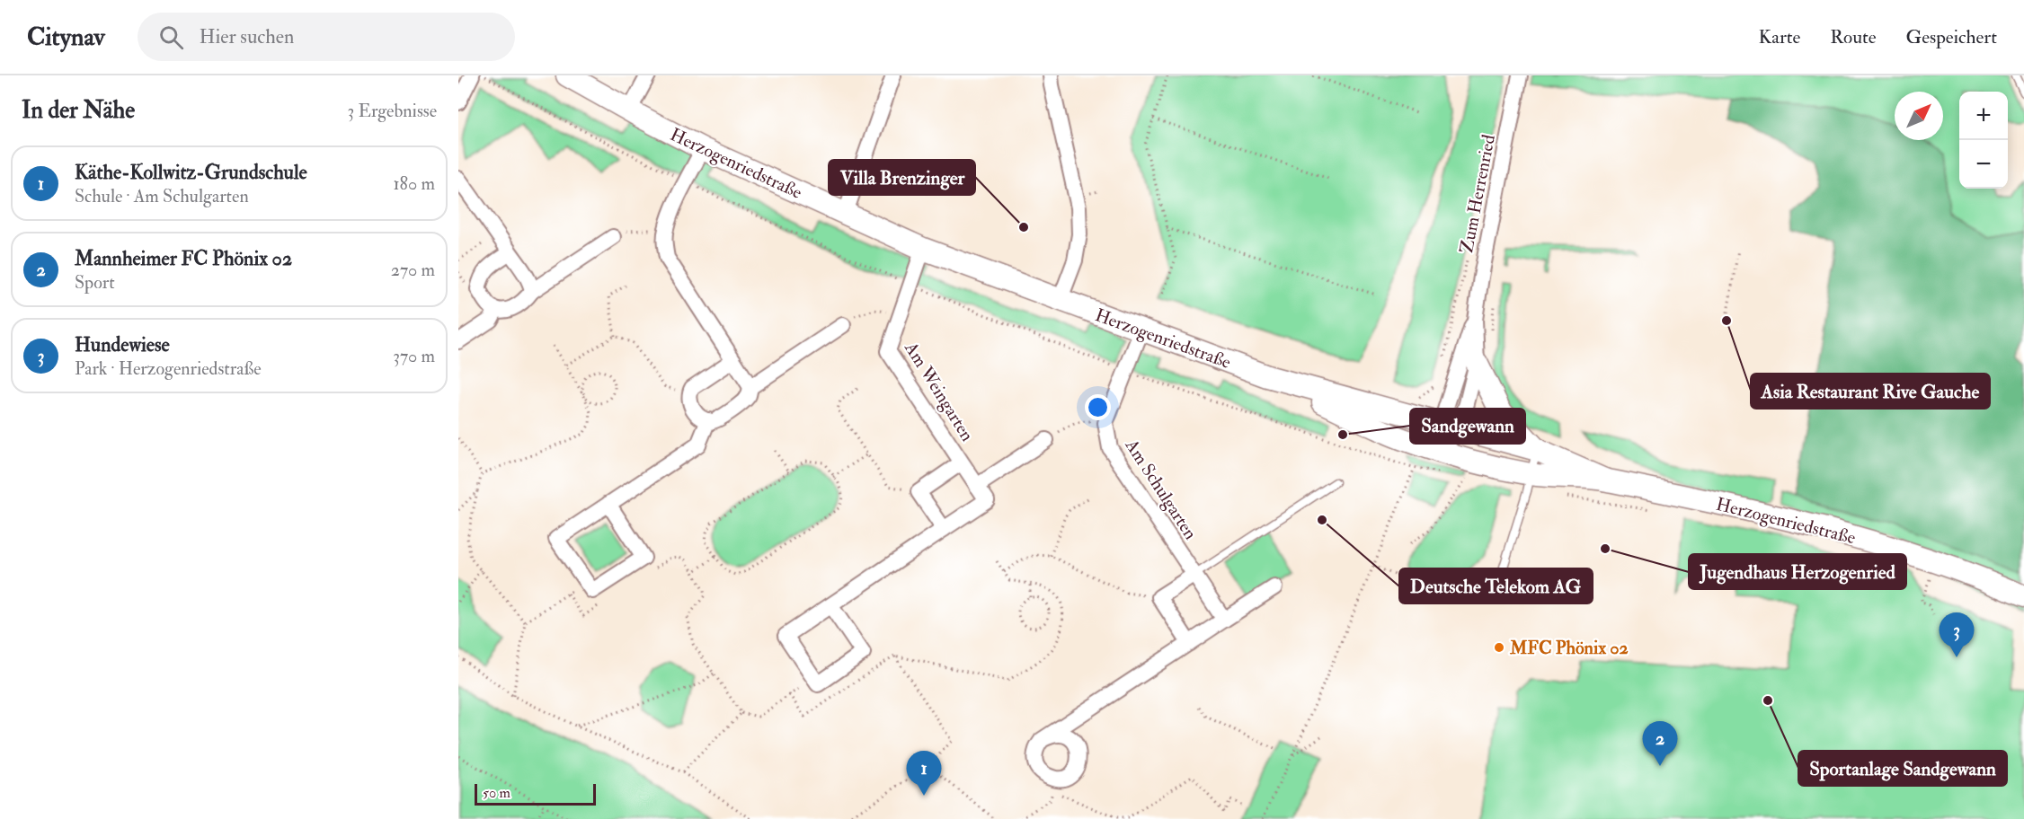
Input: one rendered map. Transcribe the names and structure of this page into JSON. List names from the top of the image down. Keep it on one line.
{"streets":{"street":["Herzogenriedstraße","Zum Herrenried","Am Weingarten","Am Schulgarten"]},"crossings":[["Herzogenriedstraße","Zum Herrenried"],["Herzogenriedstraße","Am Weingarten"]],"places":["Villa Brenzinger","Asia Restaurant Rive Gauche","Sandgewann","Deutsche Telekom AG","Jugendhaus Herzogenried","MFC Phönix 02","Sportanlage Sandgewann"],"scale_bar":"50 m","north":"top right","page":{"header":"Citynav","search":"Hier suchen","nav":["Karte","Route","Gespeichert"],"heading":["In der Nähe","3 Ergebnisse"],"map_buttons":["+","−"],"list":[{"mark":"1","name":"Käthe-Kollwitz-Grundschule","note":"Schule · Am Schulgarten","value":"180 m"},{"mark":"2","name":"Mannheimer FC Phönix 02","note":"Sport","value":"270 m"},{"mark":"3","name":"Hundewiese","note":"Park · Herzogenriedstraße","value":"370 m"}],"pins":["3","2","1"],"scale":"50 m"}}
